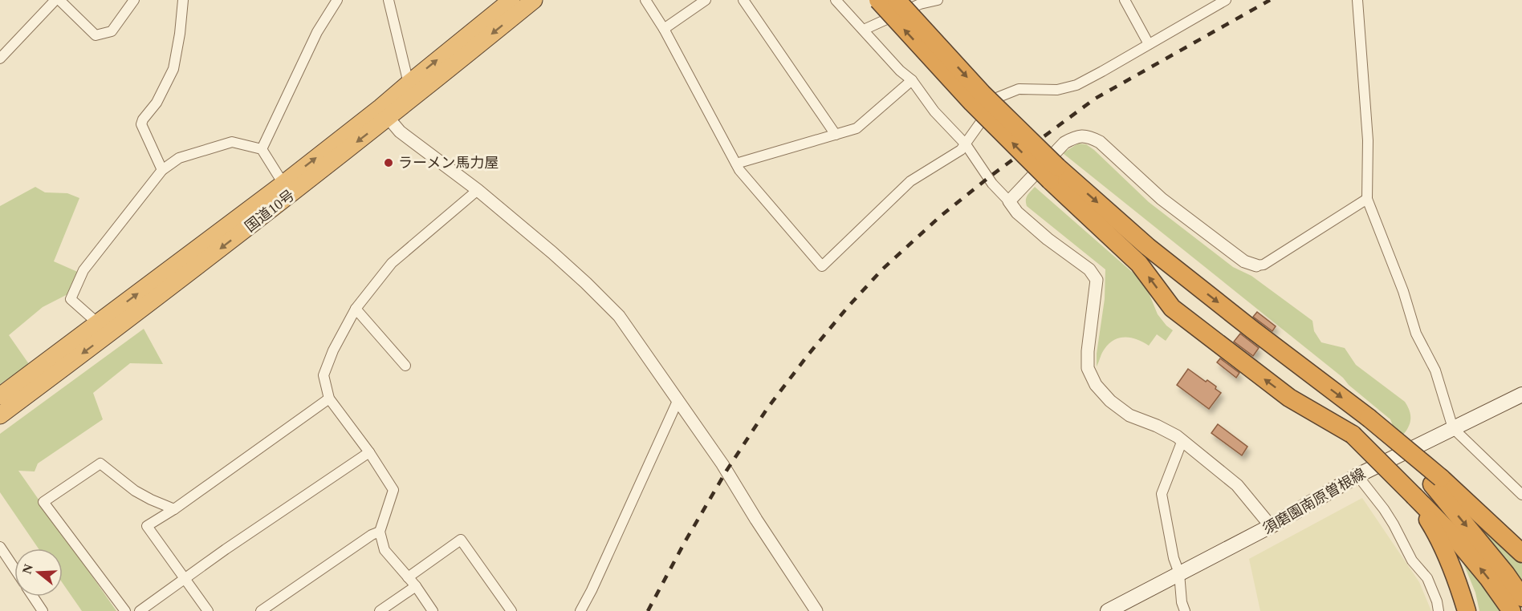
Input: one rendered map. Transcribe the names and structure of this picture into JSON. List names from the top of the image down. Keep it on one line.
{"streets":{"highway":["国道10号"],"main road":["須磨園南原曽根線"]},"places":["ラーメン馬力屋"],"north":"left"}
